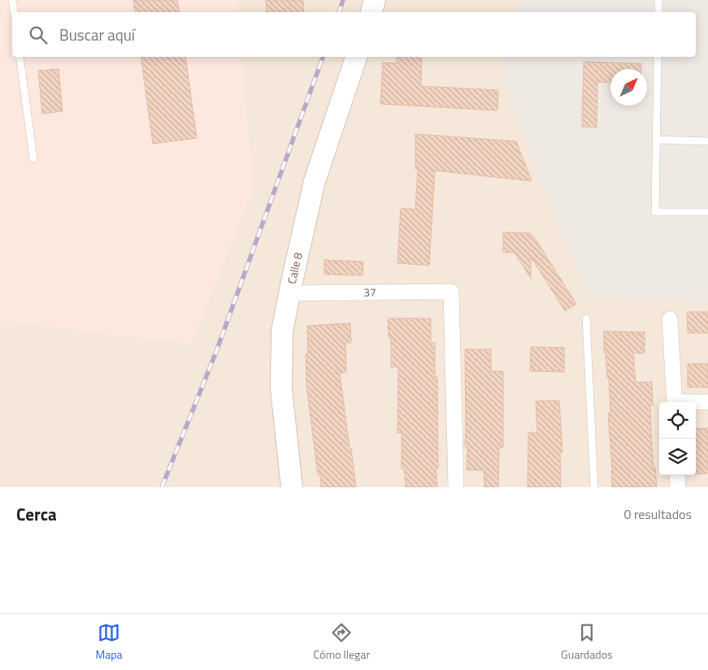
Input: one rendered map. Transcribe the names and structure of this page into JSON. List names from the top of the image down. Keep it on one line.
{"streets":{"street":["Calle 8","37"]},"crossings":[["Calle 8","37"]],"north":"top right","page":{"search":"Buscar aquí","heading":["Cerca","0 resultados"],"nav":["Mapa","Cómo llegar","Guardados"]}}
